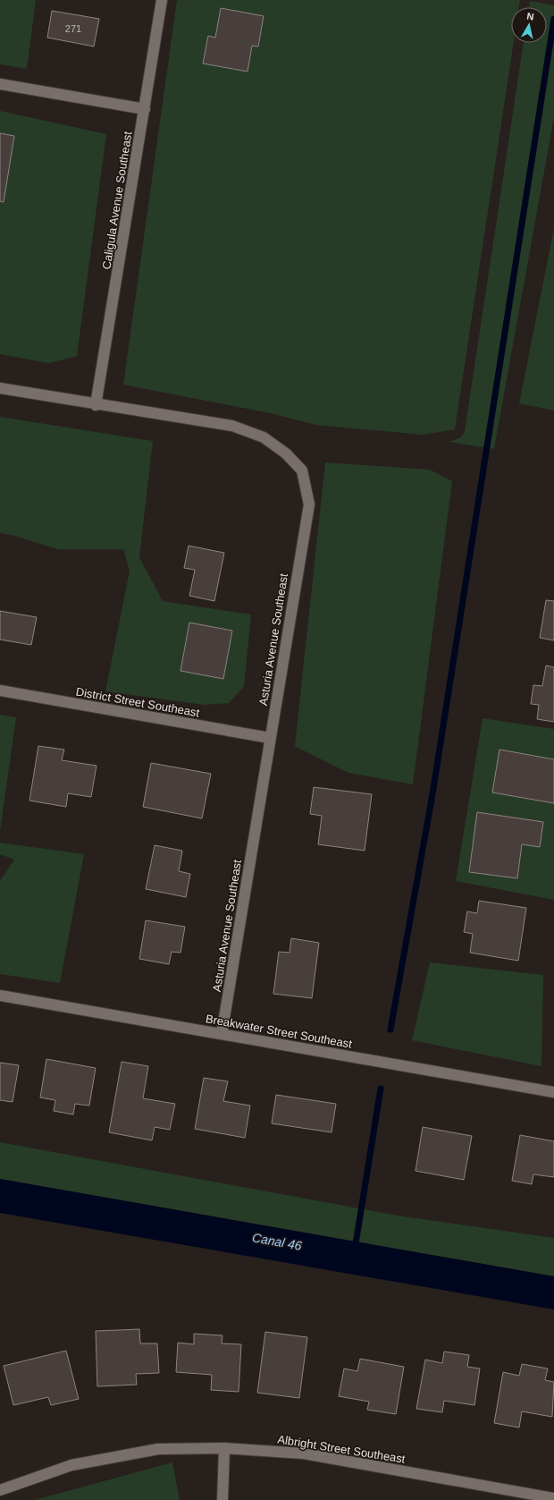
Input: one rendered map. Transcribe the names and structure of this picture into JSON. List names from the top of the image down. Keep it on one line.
{"streets":{"street":["Caligula Avenue Southeast","Asturia Avenue Southeast","District Street Southeast","Breakwater Street Southeast","Albright Street Southeast"]},"crossings":[["Caligula Avenue Southeast","Asturia Avenue Southeast"],["Asturia Avenue Southeast","District Street Southeast"],["Asturia Avenue Southeast","Breakwater Street Southeast"]],"water":["Canal 46"],"house_numbers":["271"],"north":"top"}
